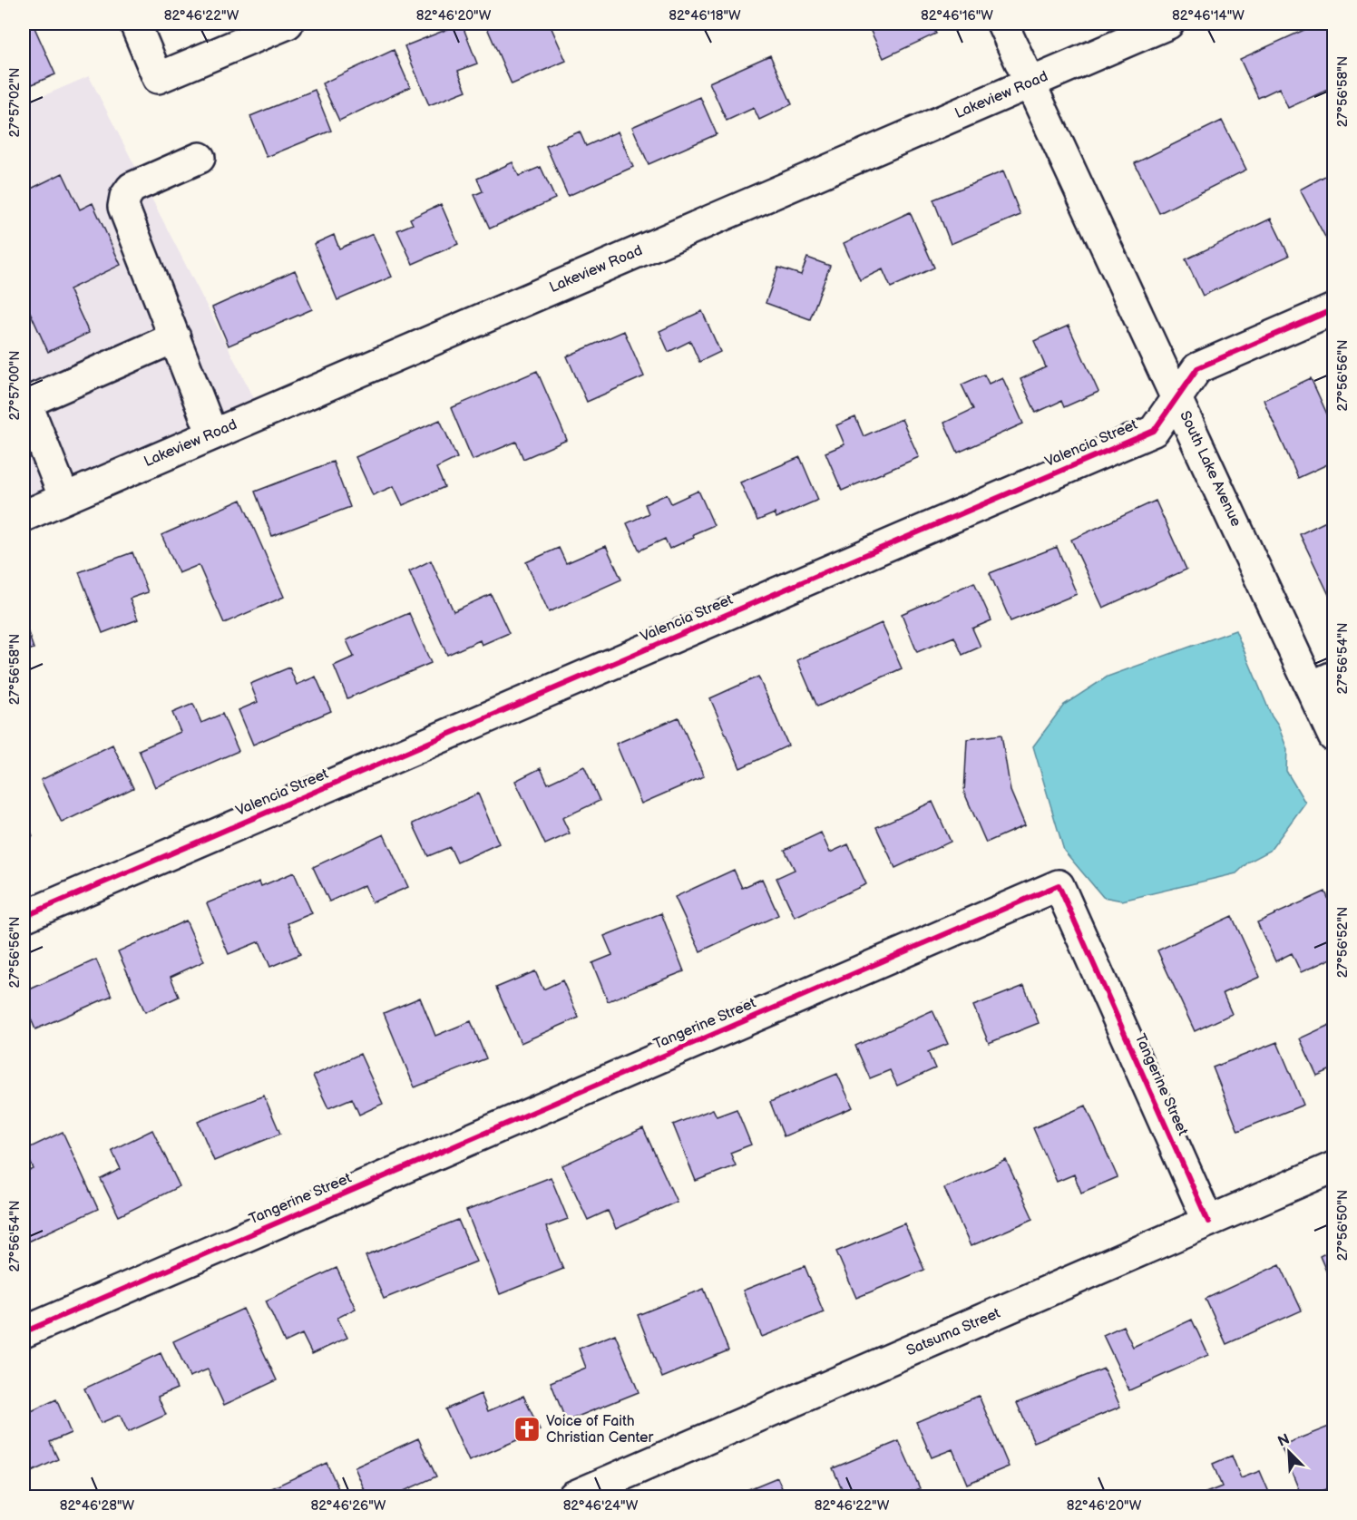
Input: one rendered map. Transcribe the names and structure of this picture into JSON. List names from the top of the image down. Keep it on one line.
{"streets":{"street":["Lakeview Road","Valencia Street","South Lake Avenue","Tangerine Street","Satsuma Street"]},"crossings":[["Lakeview Road","South Lake Avenue"],["Valencia Street","South Lake Avenue"],["Tangerine Street","Satsuma Street"]],"places":{"church":["Voice of Faith Christian Center"]},"north":"top left","coordinates":["82°46'22\"W","82°46'20\"W","82°46'18\"W","82°46'16\"W","82°46'14\"W","27°56'58\"N","27°57'02\"N","27°56'56\"N","27°57'00\"N","27°56'54\"N","27°56'52\"N","27°56'50\"N","82°46'28\"W","82°46'26\"W","82°46'24\"W"]}
